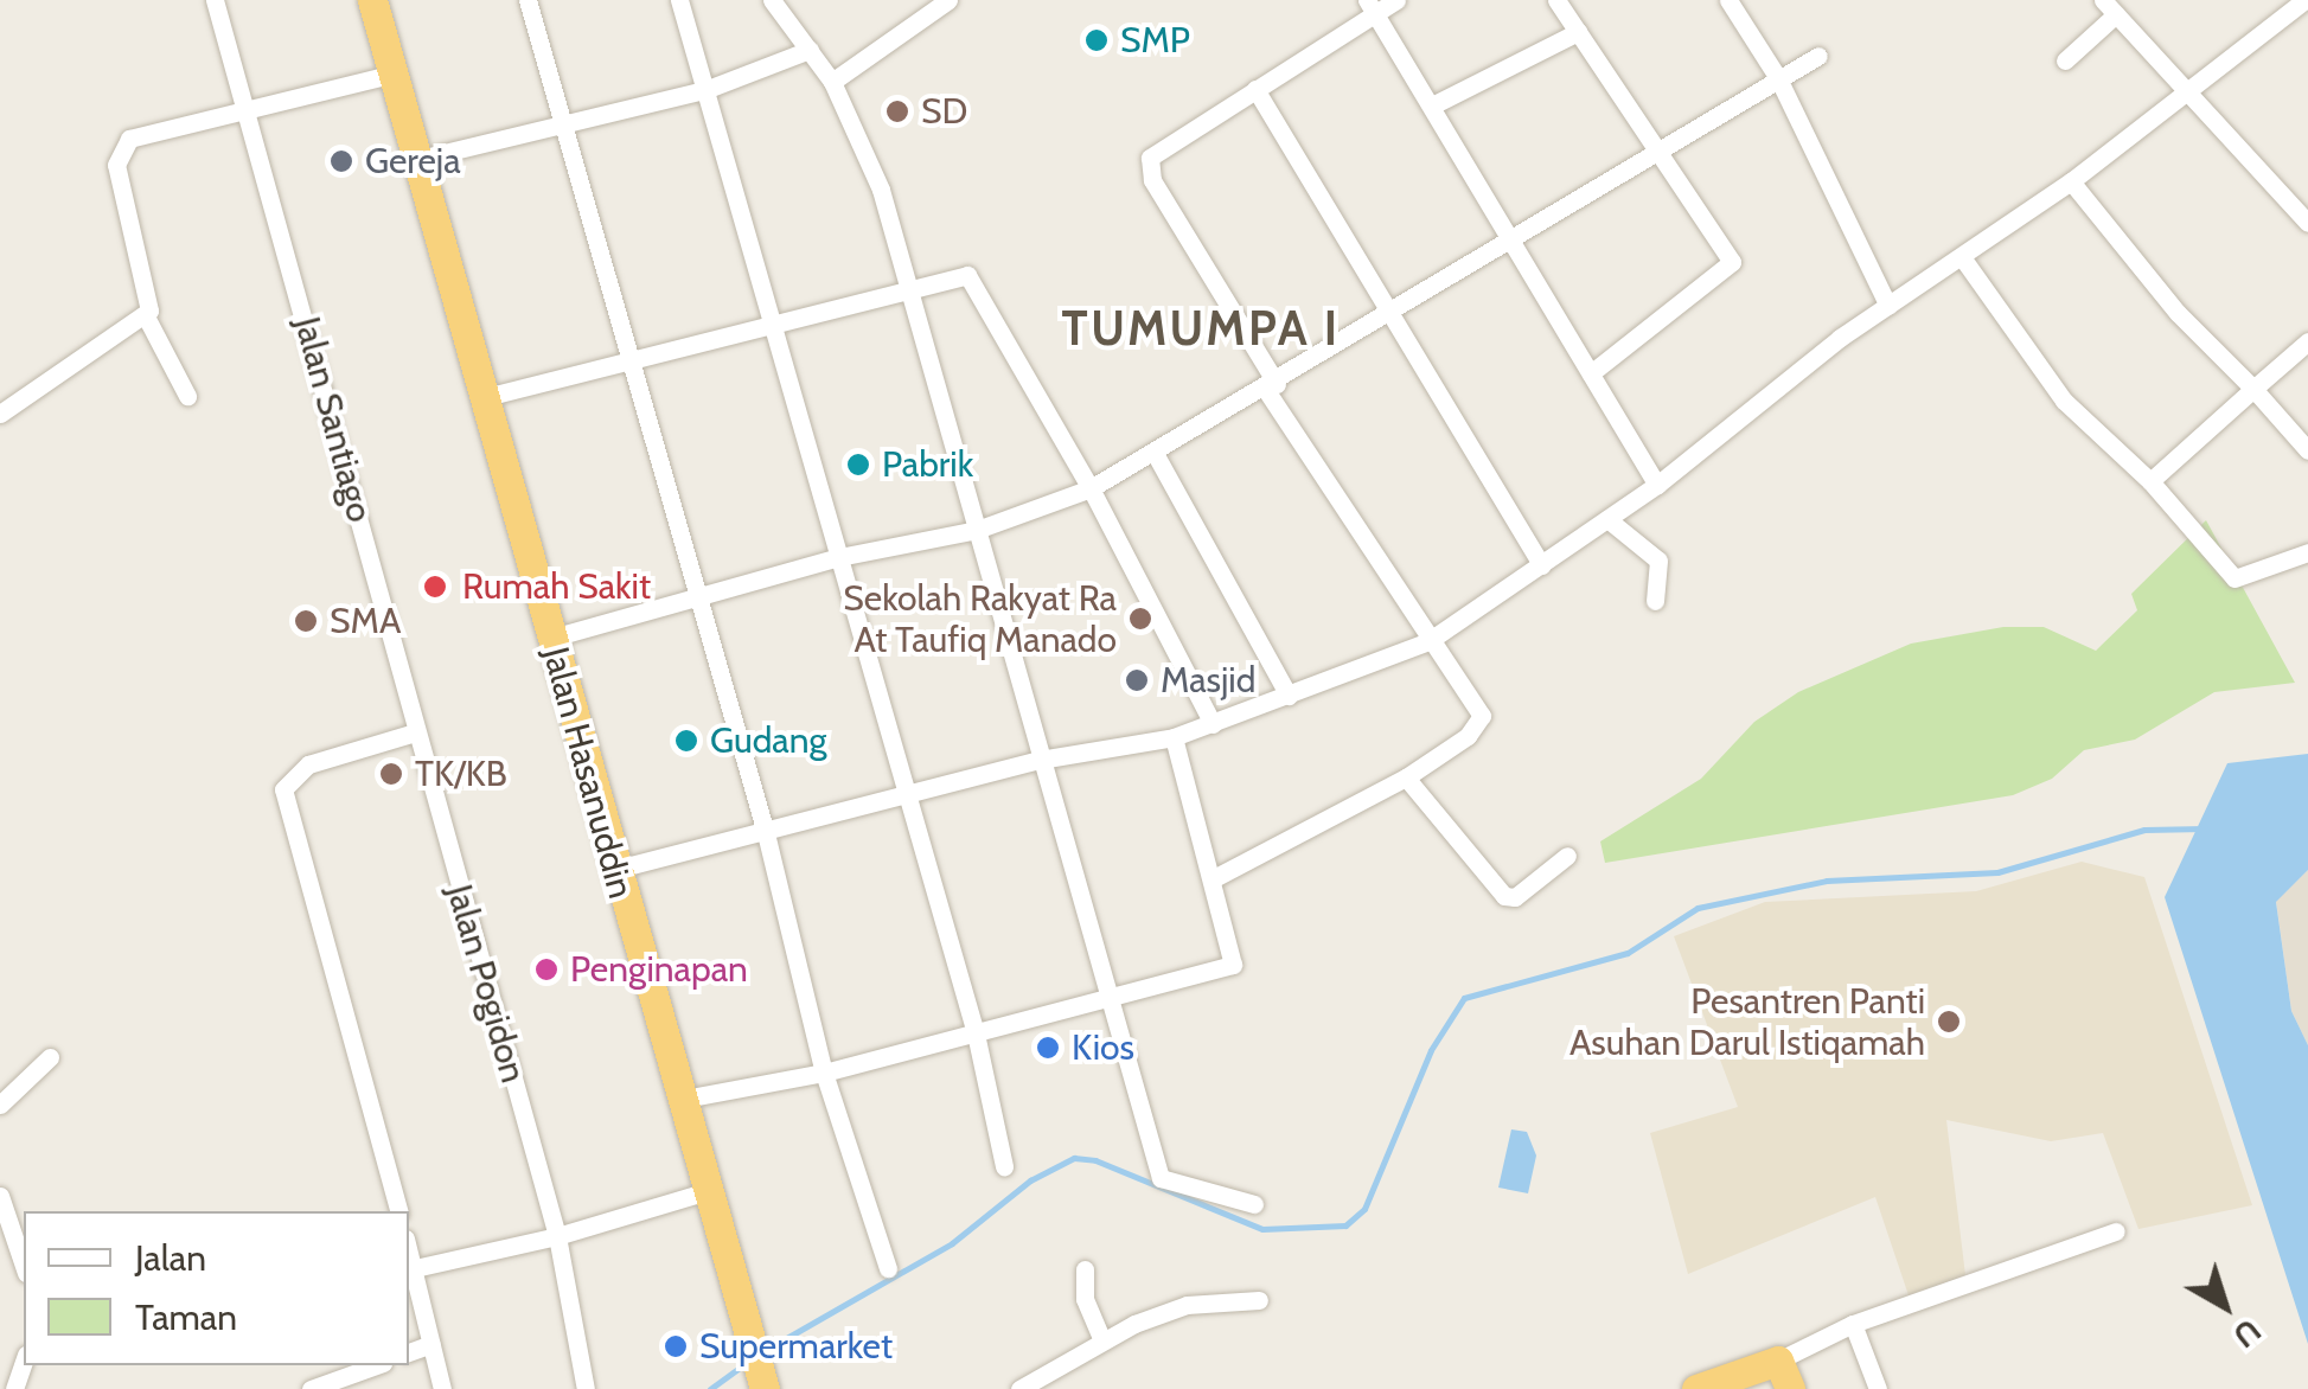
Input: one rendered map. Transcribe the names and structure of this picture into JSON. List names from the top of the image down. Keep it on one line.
{"streets":{"highway":["Jalan Hasanuddin"],"street":["Jalan Santiago","Jalan Pogidon"]},"crossings":[["Jalan Santiago","Jalan Pogidon"]],"districts":["TUMUMPA I"],"places":["SMP","SD","Gereja","Pabrik","Rumah Sakit","Sekolah Rakyat Ra At Taufiq Manado","SMA","Masjid","Gudang","TK/KB","Penginapan","Pesantren Panti Asuhan Darul Istiqamah","Kios","Supermarket"],"legend":["Jalan","Taman"],"north":"bottom right"}
